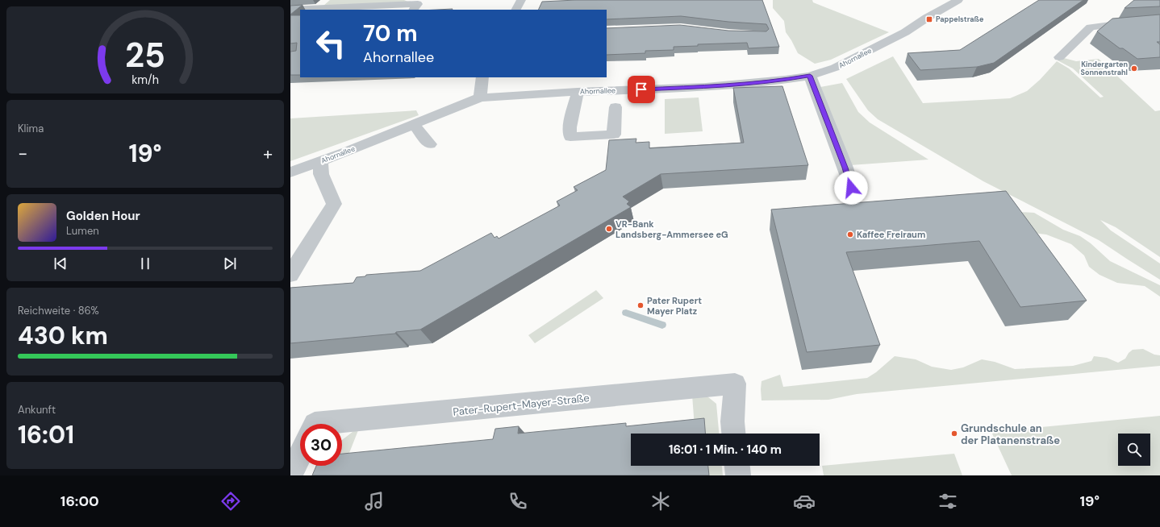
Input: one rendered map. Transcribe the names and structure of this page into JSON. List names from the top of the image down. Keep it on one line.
{"streets":{"street":["Ahornallee","Pater-Rupert-Mayer-Straße"]},"places":{"transit":["Pappelstraße"],"other":["Kindergarten Sonnenstrahl","VR-Bank Landsberg-Ammersee eG","Kaffee Freiraum","Pater Rupert Mayer Platz","Grundschule an der Platanenstraße"]},"page":{"turn":["70 m","Ahornallee"],"tile":["Klima",["Reichweite · 86%","430 km"],["Ankunft","16:01"]],"heat":["−","19°","+"],"song":["Golden Hour","Lumen"],"limit":"30","trip":"16:01 · 1 Min. · 140 m","tabs":["16:00","19°"],"gauge":["25","km/h"]}}
